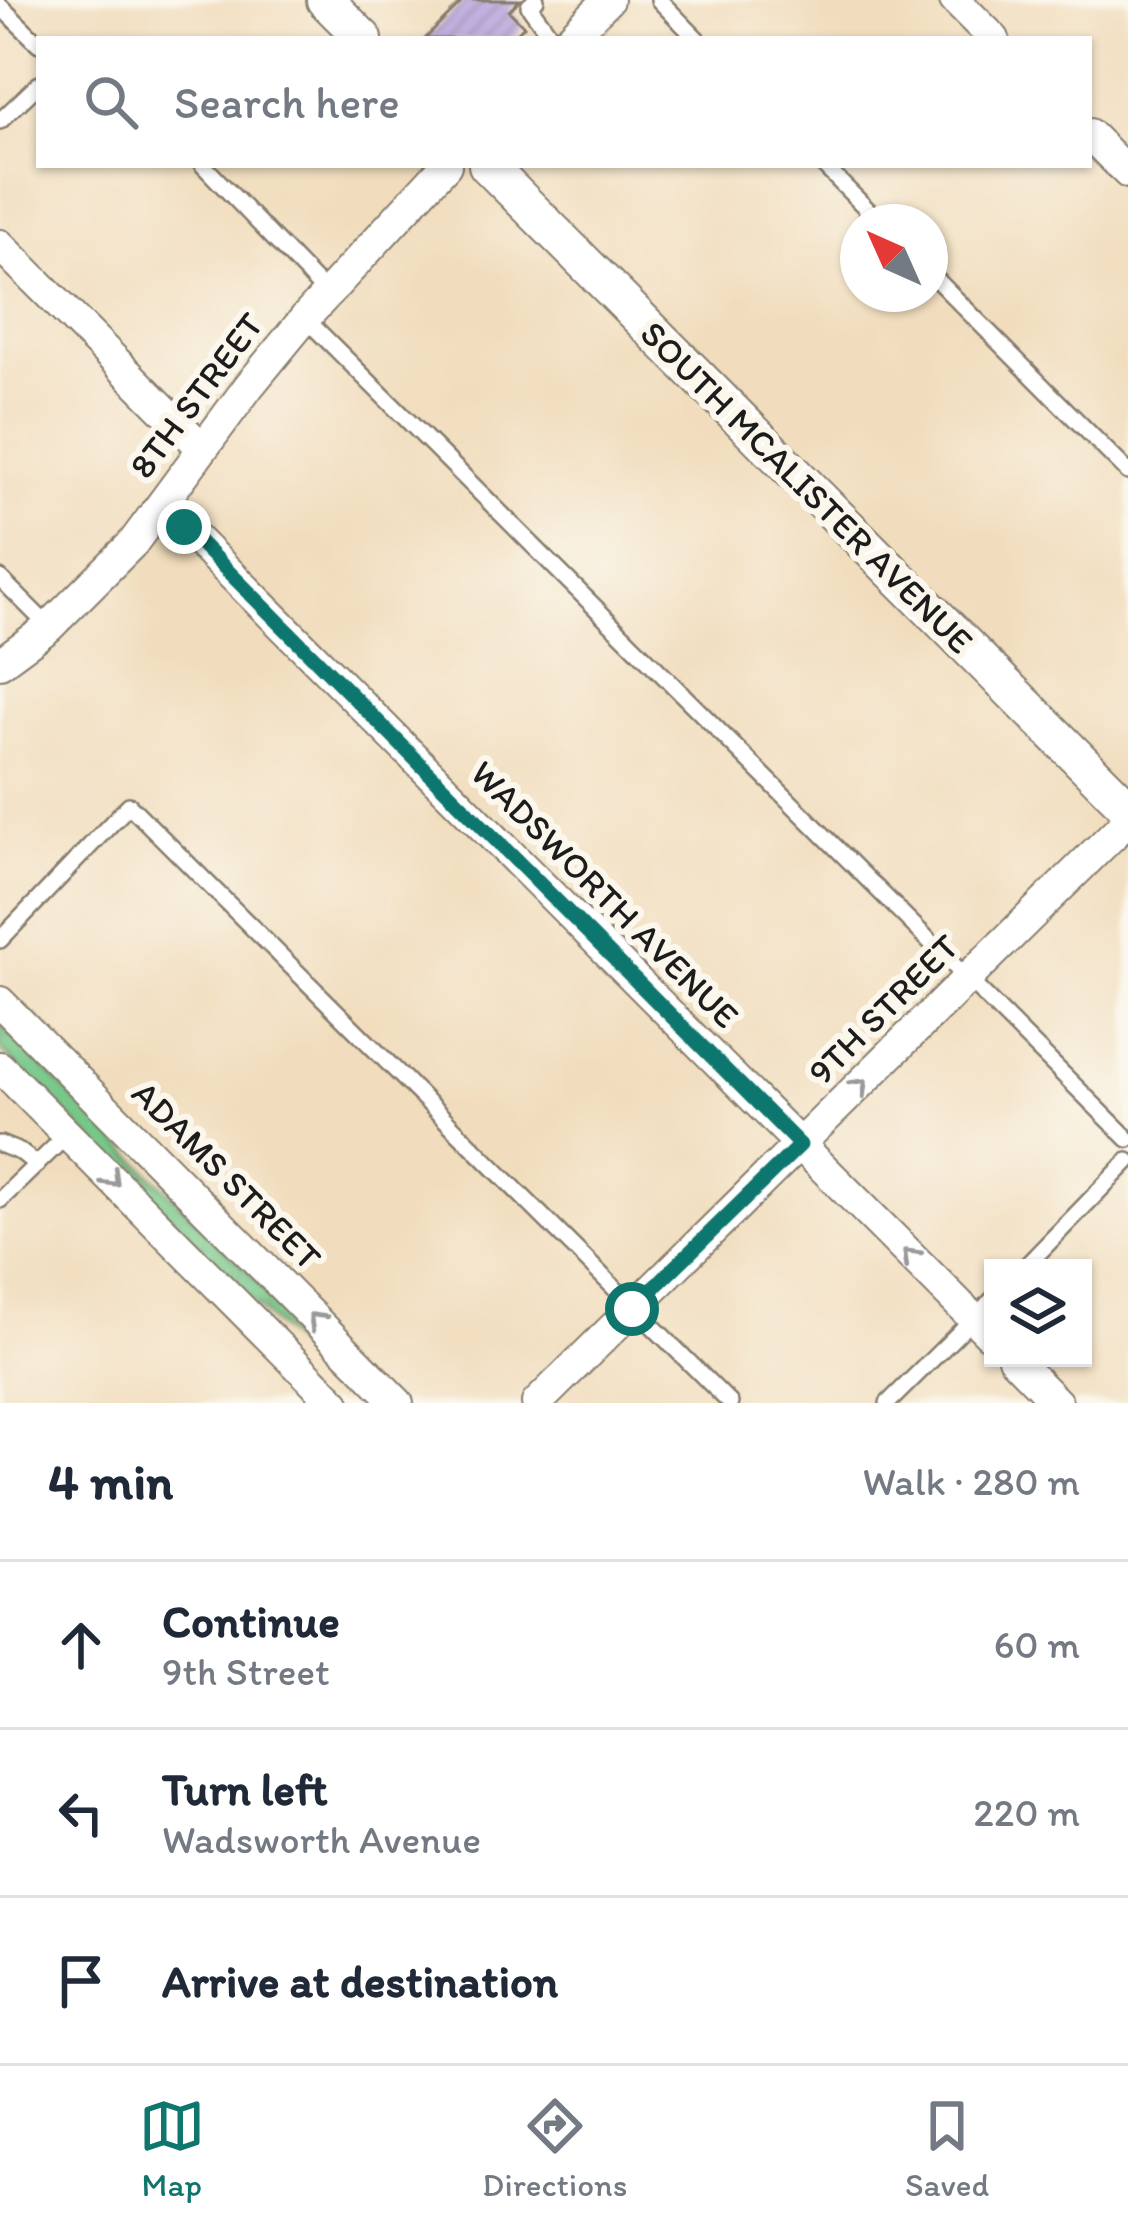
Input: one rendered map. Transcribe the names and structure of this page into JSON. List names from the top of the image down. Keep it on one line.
{"streets":{"street":["8TH STREET","SOUTH MCALISTER AVENUE","WADSWORTH AVENUE","9TH STREET","ADAMS STREET"]},"crossings":[["8TH STREET","WADSWORTH AVENUE"],["WADSWORTH AVENUE","9TH STREET"]],"north":"top left","page":{"search":"Search here","heading":["4 min","Walk · 280 m"],"list":[["Continue","9th Street","60 m"],["Turn left","Wadsworth Avenue","220 m"],"Arrive at destination"],"nav":["Map","Directions","Saved"]}}
